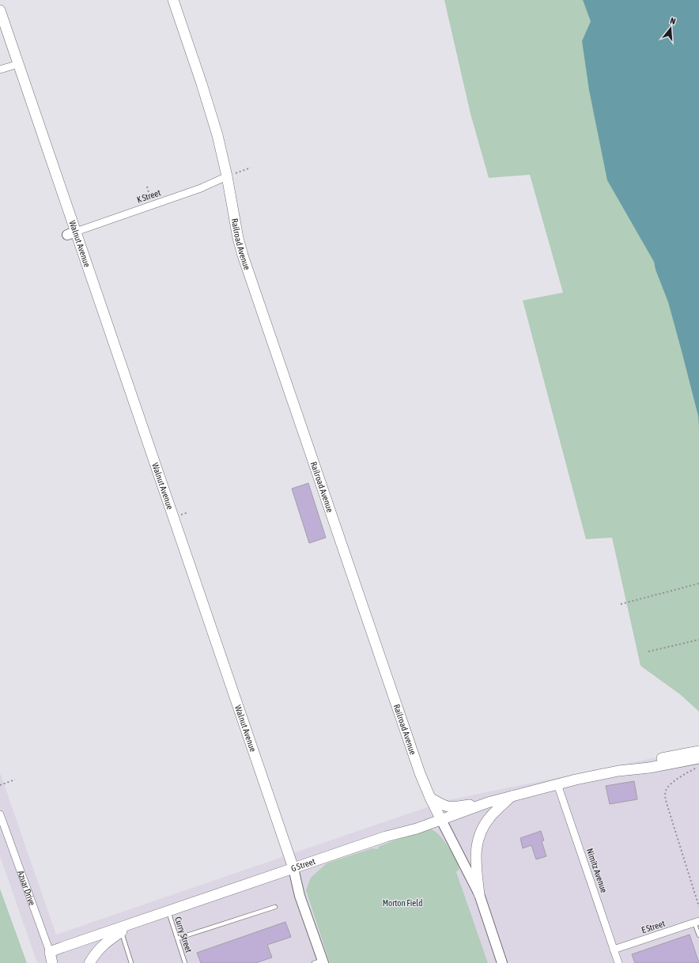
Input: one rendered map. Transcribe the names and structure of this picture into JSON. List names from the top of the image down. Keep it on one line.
{"streets":{"main road":["Walnut Avenue","Railroad Avenue","G Street","Azuar Drive"],"street":["K Street","Nimitz Avenue","E Street"],"lane":["Curry Street"]},"crossings":[["K Street","Walnut Avenue"],["K Street","Railroad Avenue"],["Walnut Avenue","G Street"],["Railroad Avenue","G Street"],["G Street","Nimitz Avenue"],["G Street","Azuar Drive"],["G Street","Curry Street"],["Nimitz Avenue","E Street"]],"parks":["Morton Field"],"north":"top"}
